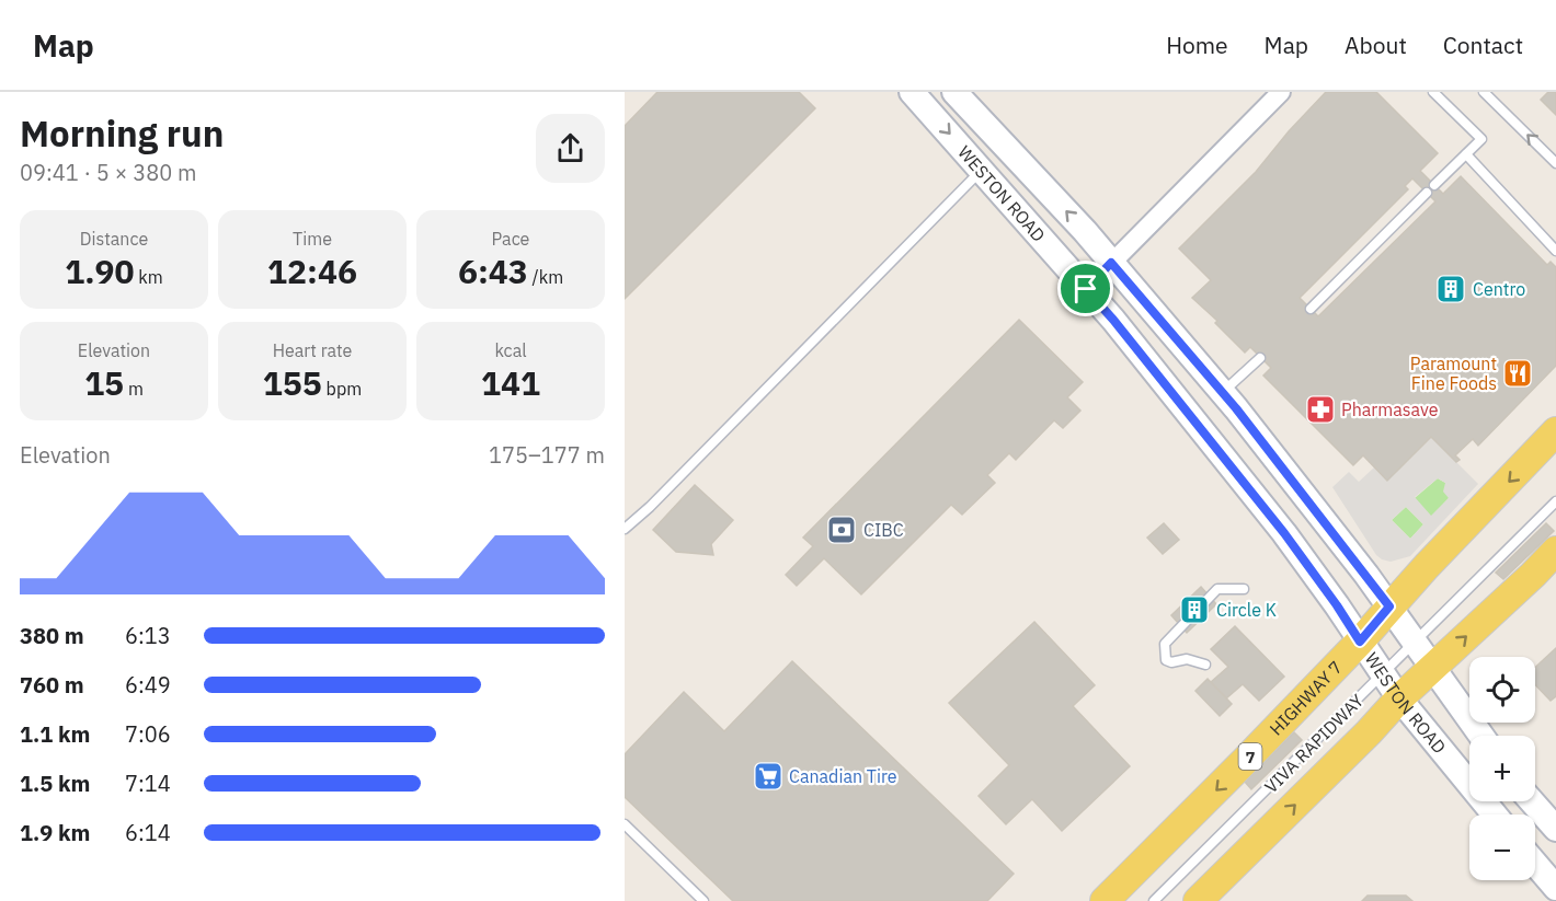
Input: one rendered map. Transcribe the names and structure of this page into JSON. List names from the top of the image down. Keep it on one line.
{"streets":{"main road":["WESTON ROAD","HIGHWAY 7","7"],"lane":["VIVA RAPIDWAY"]},"crossings":[["WESTON ROAD","HIGHWAY 7"],["WESTON ROAD","VIVA RAPIDWAY"]],"places":{"building":["Centro","Circle K"],"restaurant":["Paramount Fine Foods"],"pharmacy":["Pharmasave"],"bank":["CIBC"],"supermarket":["Canadian Tire"]},"page":{"header":"Map","nav":["Home","Map","About","Contact"],"heading":["Morning run","09:41 · 5 × 380 m"],"stats":[["Distance","1.90 km"],["Time","12:46"],["Pace","6:43 /km"],["Elevation","15 m"],["Heart rate","155 bpm"],["kcal","141"]],"chart":["Elevation","175–177 m"],"list":[{"name":"380 m","note":"6:13"},{"name":"760 m","note":"6:49"},{"name":"1.1 km","note":"7:06"},{"name":"1.5 km","note":"7:14"},{"name":"1.9 km","note":"6:14"}],"map_buttons":["+","−"]}}
